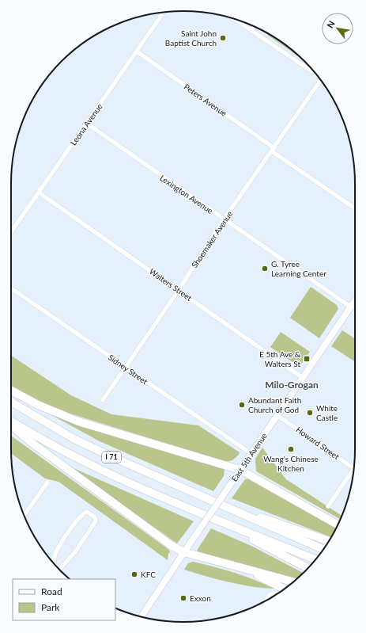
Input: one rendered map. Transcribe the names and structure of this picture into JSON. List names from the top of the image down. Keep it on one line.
{"streets":{"highway":["I 71"],"main road":["East 5th Avenue"],"street":["Peters Avenue","Leona Avenue","Lexington Avenue","Shoemaker Avenue","Walters Street","Sidney Street","Howard Street"]},"crossings":[["Peters Avenue","Leona Avenue"],["Peters Avenue","Shoemaker Avenue"],["Leona Avenue","Lexington Avenue"],["Leona Avenue","Walters Street"],["Lexington Avenue","Shoemaker Avenue"],["Lexington Avenue","East 5th Avenue"],["Shoemaker Avenue","Walters Street"],["Shoemaker Avenue","Sidney Street"],["Walters Street","East 5th Avenue"],["Sidney Street","East 5th Avenue"],["Howard Street","East 5th Avenue"]],"districts":["Milo-Grogan"],"places":{"other":["Saint John Baptist Church","G. Tyree Learning Center","Abundant Faith Church of God","White Castle","Wang's Chinese Kitchen","KFC","Exxon"],"transit":["E 5th Ave & Walters St"]},"legend":["Road","Park"],"north":"top left"}
